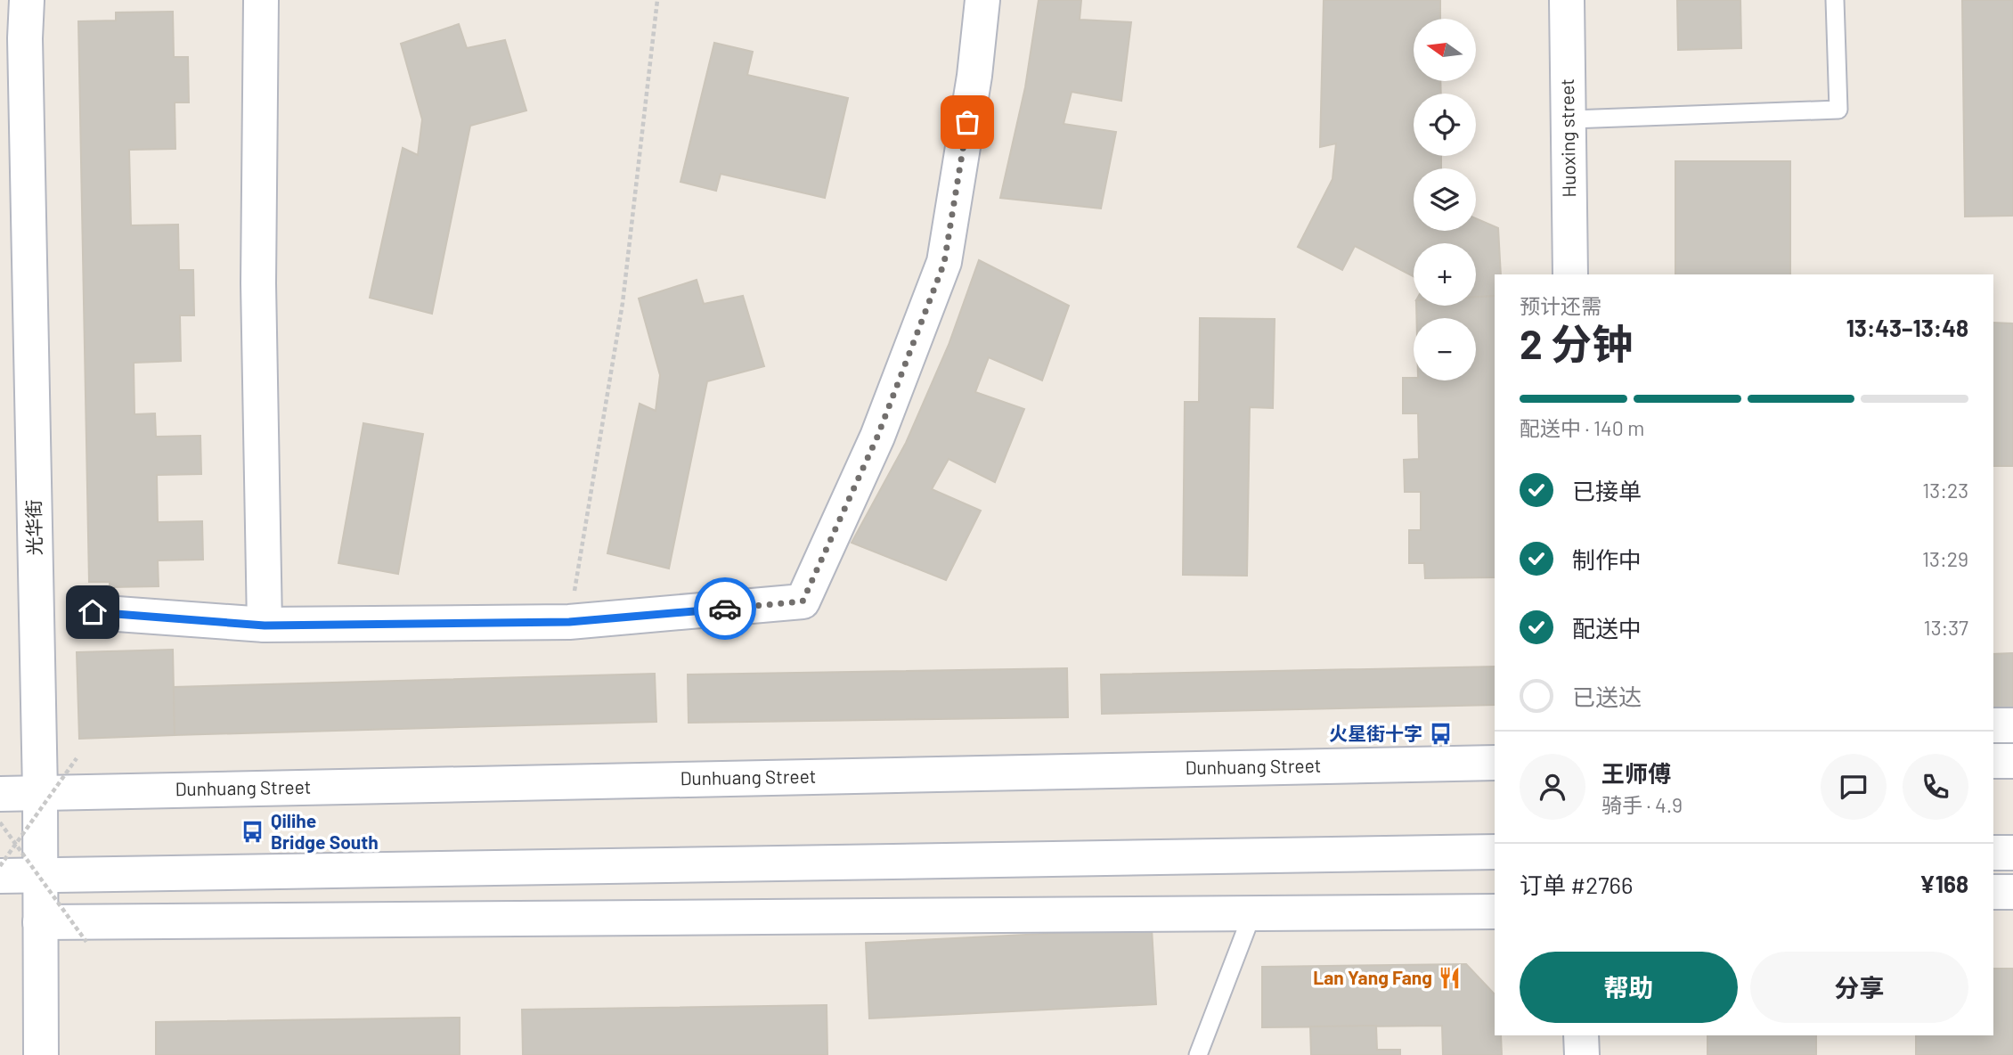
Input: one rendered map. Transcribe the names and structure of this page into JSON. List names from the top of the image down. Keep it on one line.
{"streets":{"street":["Huoxing street","光华街","Dunhuang Street"]},"crossings":[["光华街","Dunhuang Street"]],"places":{"bus stop":["火星街十字","Qilihe Bridge South"],"restaurant":["Lan Yang Fang"]},"north":"left","page":{"map_buttons":["+","−"],"heading":["2 分钟","预计还需","13:43–13:48"],"panel":["王师傅","骑手 · 4.9","订单 #2766","¥168"],"bar":"配送中 · 140 m","list":[["已接单","13:23"],["制作中","13:29"],["配送中","13:37"],"已送达"],"buttons":["帮助","分享"]}}
